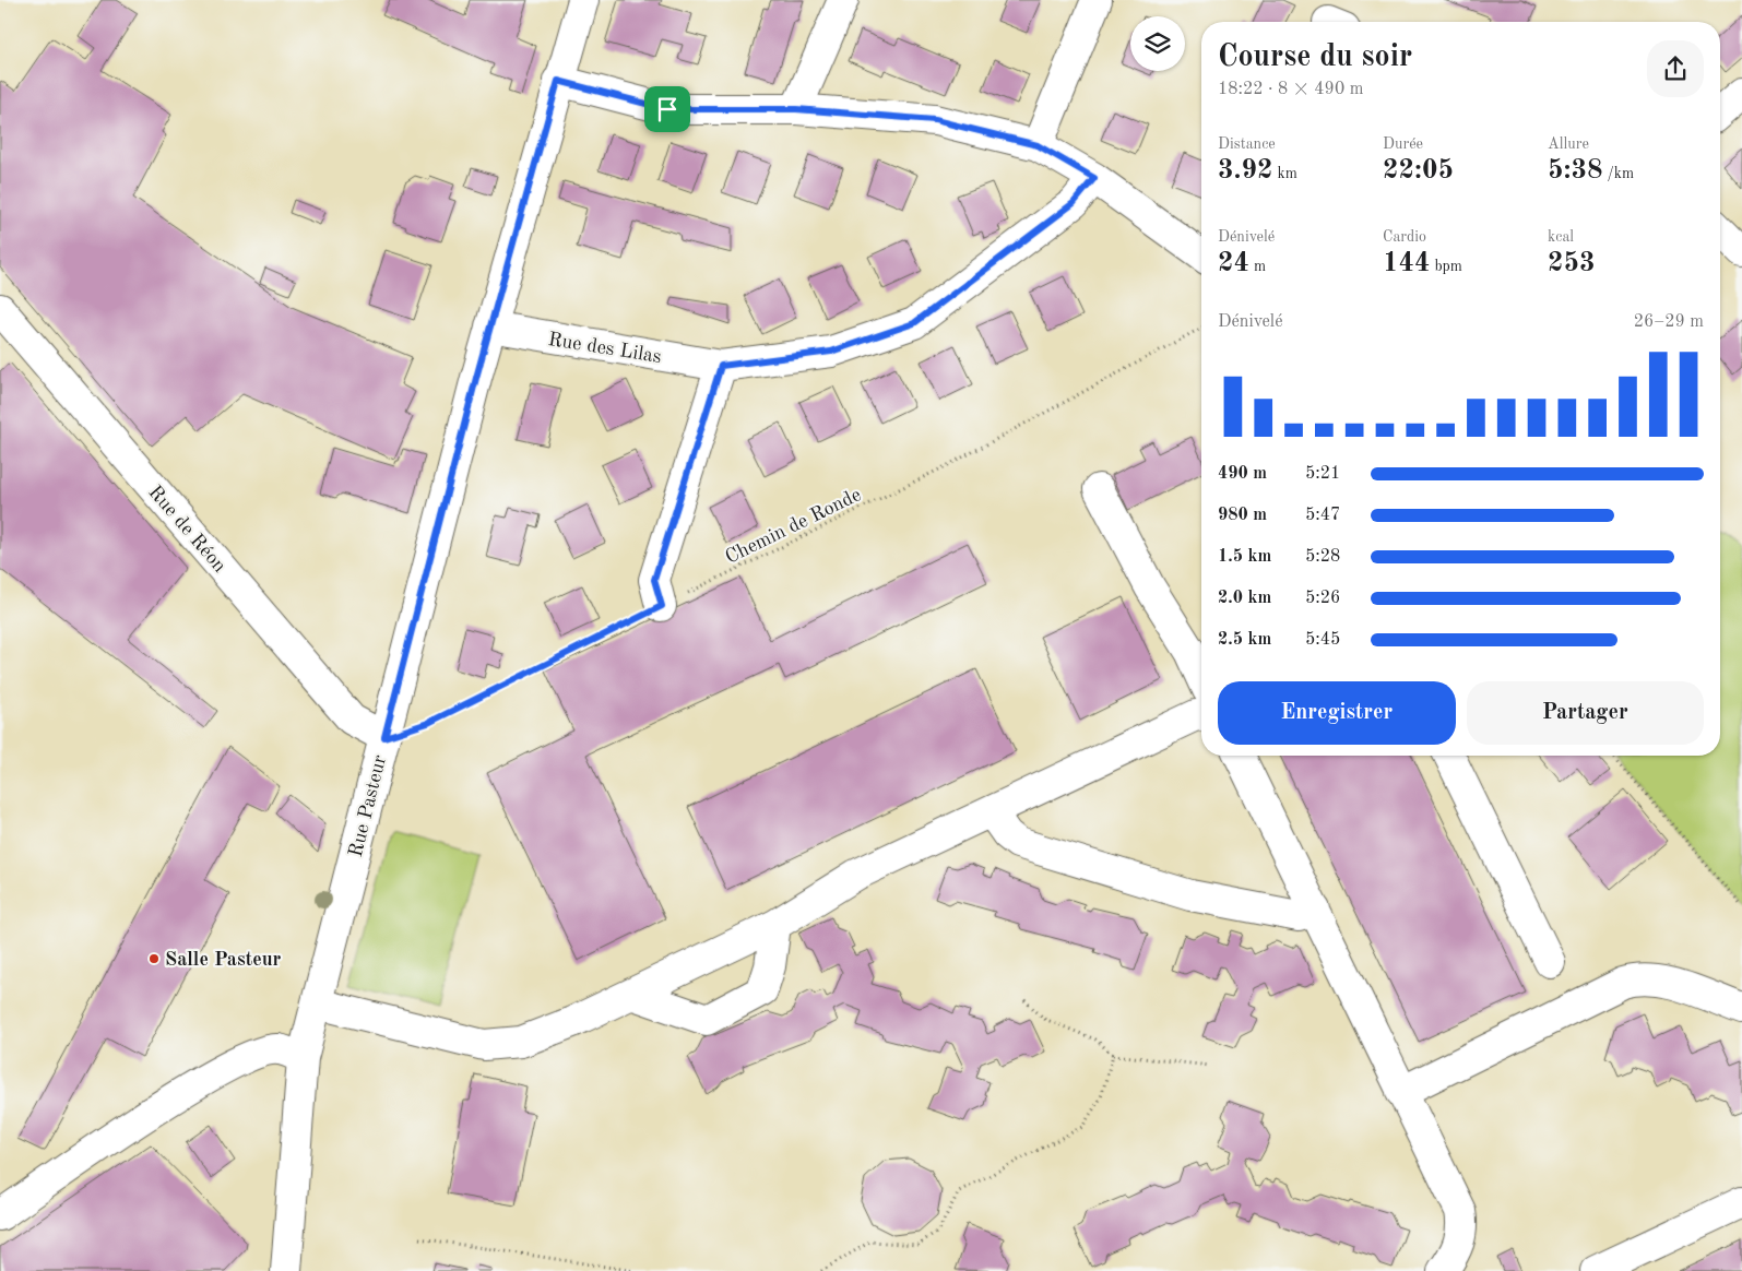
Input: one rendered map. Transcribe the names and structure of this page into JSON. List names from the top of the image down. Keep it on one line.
{"streets":{"street":["Rue des Lilas","Rue de Réon","Rue Pasteur"],"path":["Chemin de Ronde"]},"crossings":[["Rue des Lilas","Rue Pasteur"],["Chemin de Ronde","Rue de Réon"],["Chemin de Ronde","Rue Pasteur"],["Rue de Réon","Rue Pasteur"]],"places":["Salle Pasteur"],"page":{"heading":["Course du soir","18:22 · 8 × 490 m"],"stats":[["Distance","3.92 km"],["Durée","22:05"],["Allure","5:38 /km"],["Dénivelé","24 m"],["Cardio","144 bpm"],["kcal","253"]],"chart":["Dénivelé","26–29 m"],"list":[{"name":"490 m","note":"5:21"},{"name":"980 m","note":"5:47"},{"name":"1.5 km","note":"5:28"},{"name":"2.0 km","note":"5:26"},{"name":"2.5 km","note":"5:45"}],"buttons":["Enregistrer","Partager"]}}
